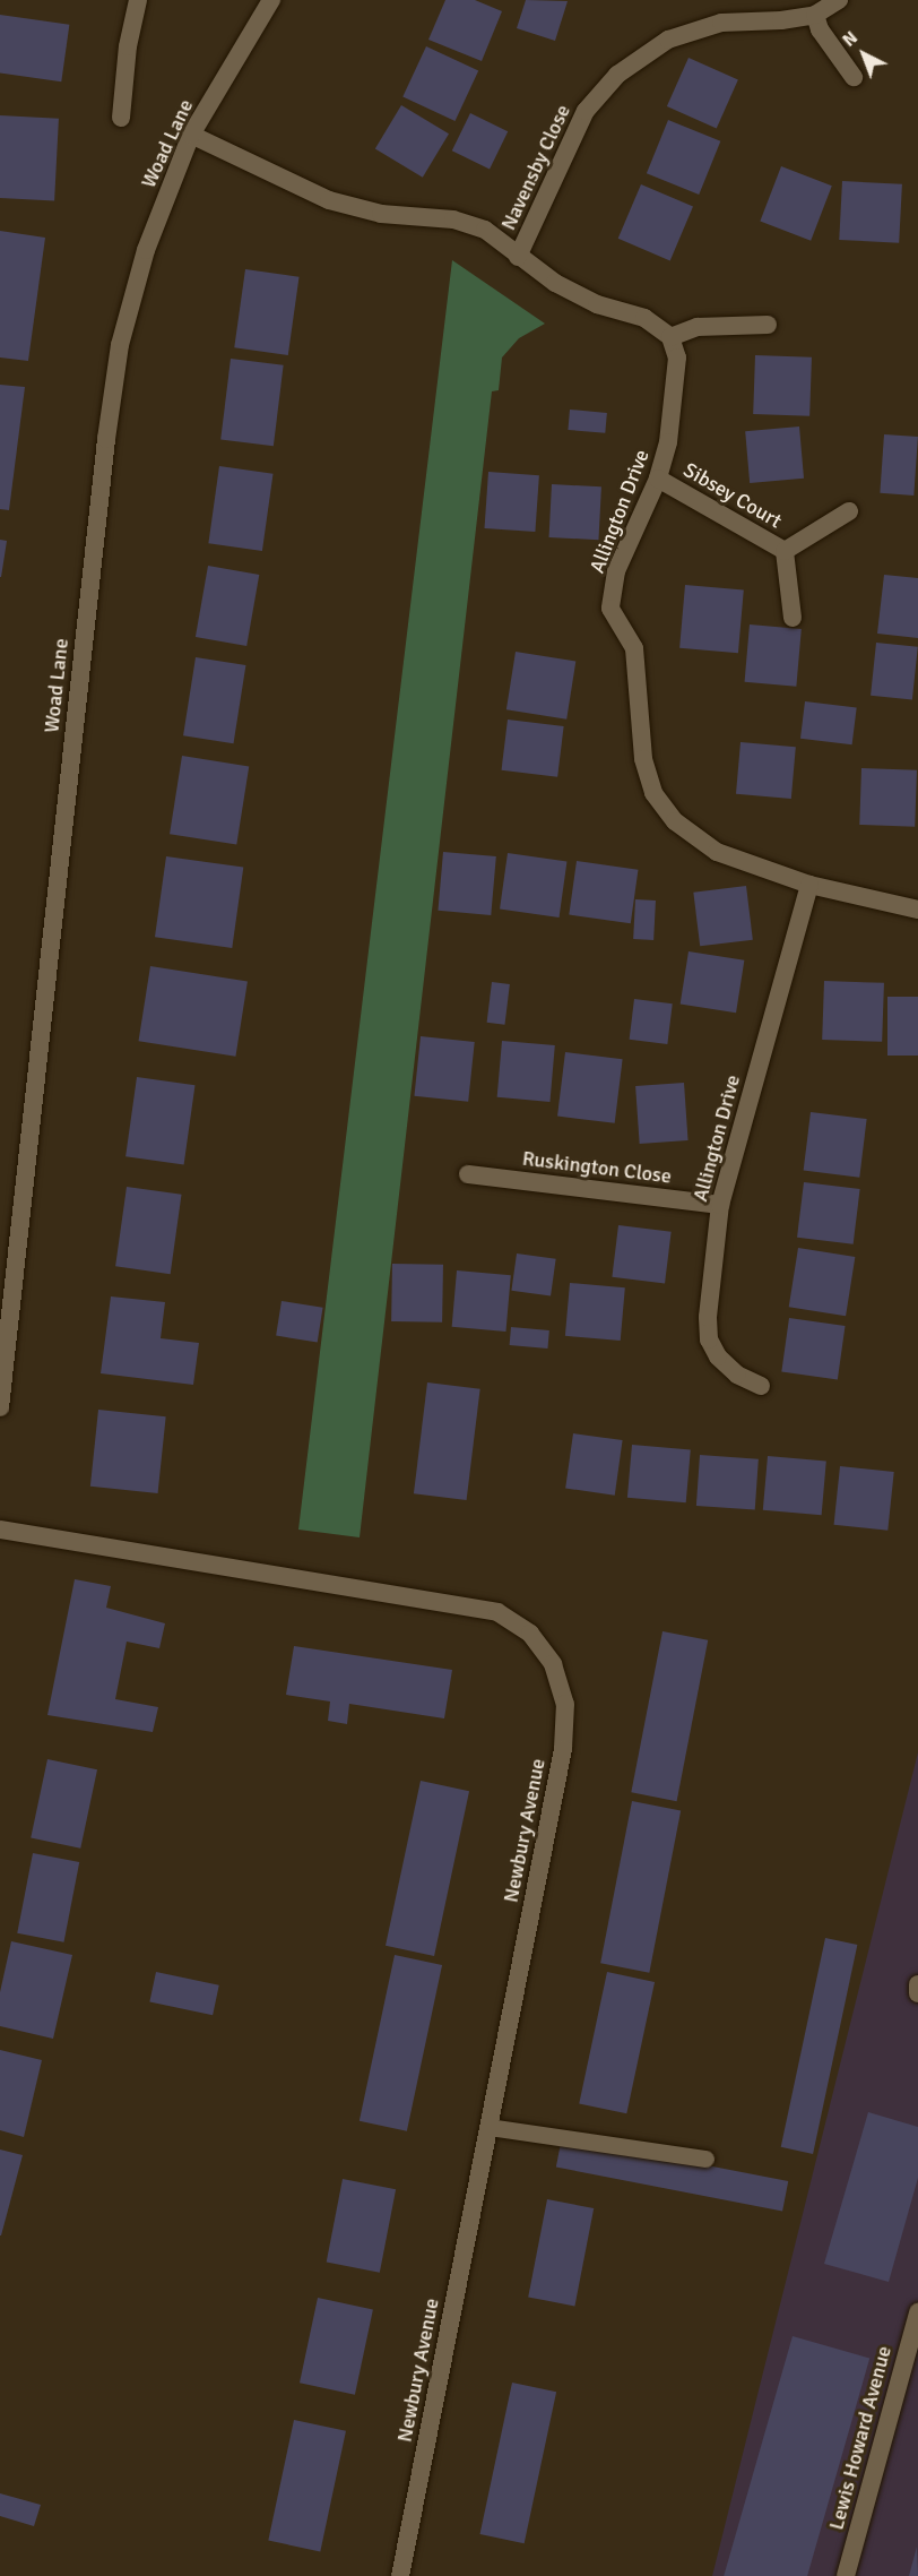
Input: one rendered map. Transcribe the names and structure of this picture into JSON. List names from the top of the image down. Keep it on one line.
{"streets":{"street":["Woad Lane","Navensby Close","Sibsey Court","Allington Drive","Ruskington Close","Newbury Avenue","Lewis Howard Avenue"]},"crossings":[["Sibsey Court","Allington Drive"],["Allington Drive","Ruskington Close"]],"north":"top left"}
